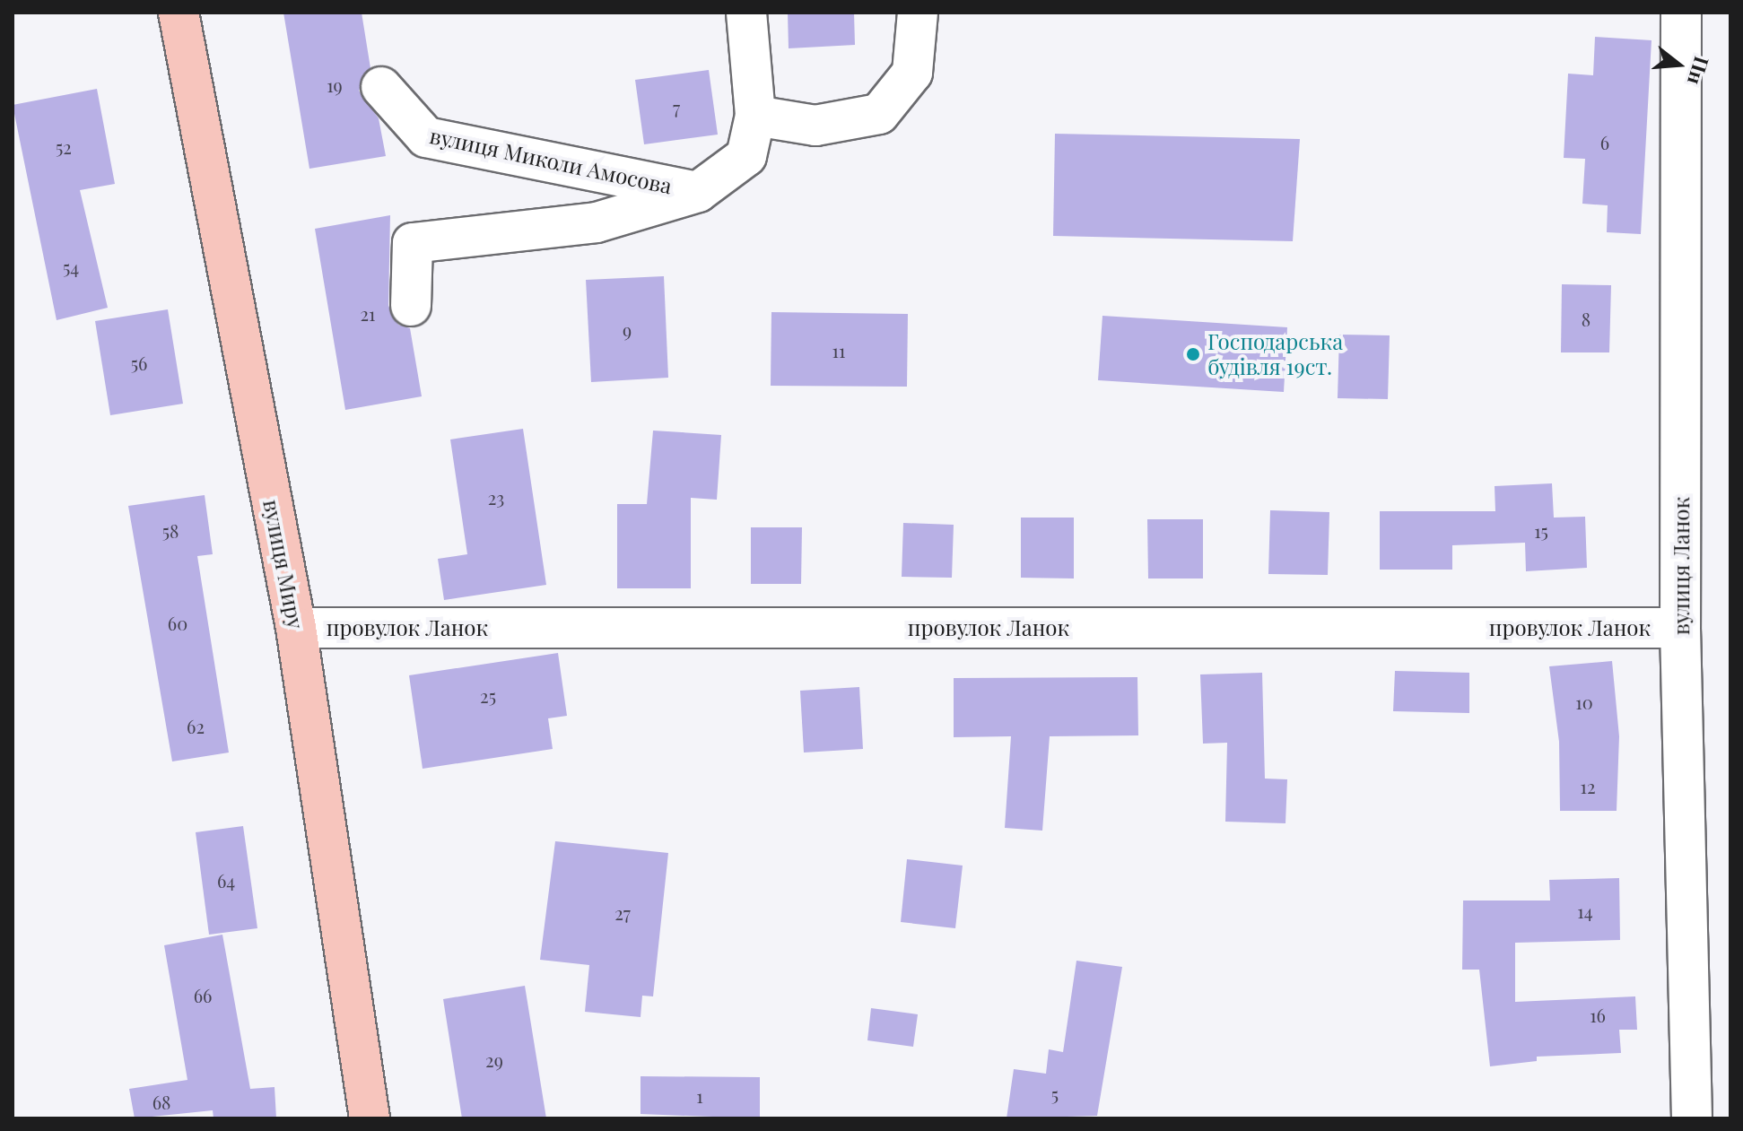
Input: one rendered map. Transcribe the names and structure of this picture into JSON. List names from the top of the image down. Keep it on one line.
{"streets":{"main road":["вулиця Миру"],"street":["вулиця Миколи Амосова","вулиця Ланок","провулок Ланок"]},"crossings":[["вулиця Миру","провулок Ланок"],["вулиця Ланок","провулок Ланок"]],"places":["Господарська будівля 19ст."],"house_numbers":["19","7","6","52","54","21","8","9","11","56","23","58","15","60","25","10","62","12","64","14","27","66","16","29","5","1","68"],"north":"right"}
